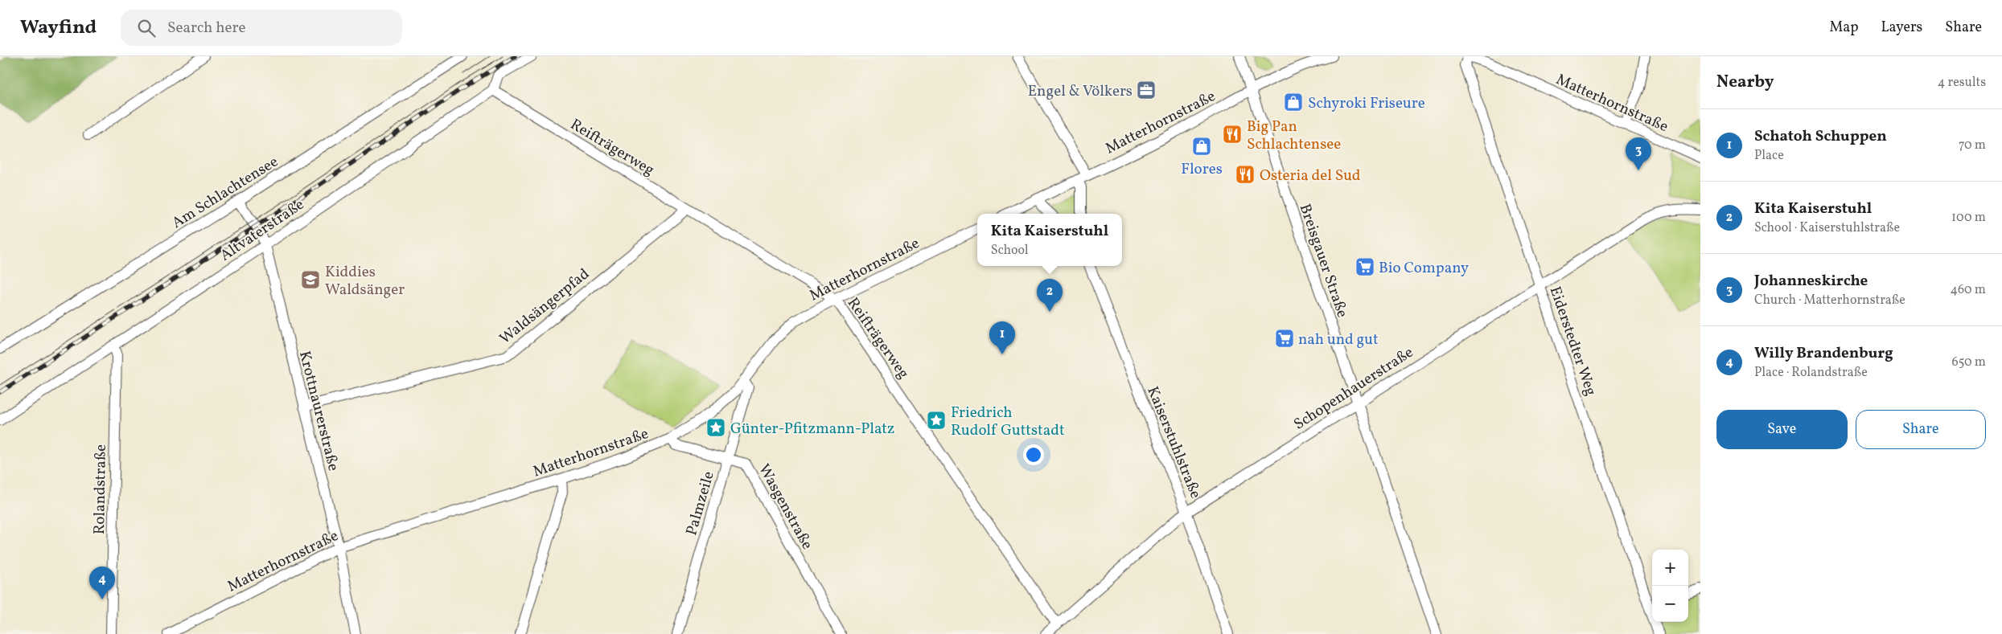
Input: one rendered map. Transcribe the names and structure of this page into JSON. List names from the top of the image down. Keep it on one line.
{"streets":{"street":["Matterhornstraße","Reifträgerweg","Am Schlachtensee","Altvaterstraße","Breisgauer Straße","Waldsängerpfad","Eiderstedter Weg","Schopenhauerstraße","Krottnaurerstraße","Kaiserstuhlstraße","Rolandstraße","Palmzeile","Wasgenstraße"]},"crossings":[["Matterhornstraße","Reifträgerweg"],["Matterhornstraße","Breisgauer Straße"],["Matterhornstraße","Eiderstedter Weg"],["Matterhornstraße","Krottnaurerstraße"],["Matterhornstraße","Palmzeile"],["Matterhornstraße","Wasgenstraße"],["Reifträgerweg","Altvaterstraße"],["Reifträgerweg","Waldsängerpfad"],["Reifträgerweg","Schopenhauerstraße"],["Am Schlachtensee","Krottnaurerstraße"],["Altvaterstraße","Krottnaurerstraße"],["Altvaterstraße","Rolandstraße"],["Breisgauer Straße","Schopenhauerstraße"],["Waldsängerpfad","Krottnaurerstraße"],["Eiderstedter Weg","Schopenhauerstraße"],["Schopenhauerstraße","Kaiserstuhlstraße"],["Palmzeile","Wasgenstraße"]],"places":{"office":["Engel & Völkers"],"shop":["Schyroki Friseure","Flores"],"restaurant":["Big Pan Schlachtensee","Osteria del Sud"],"supermarket":["Bio Company","nah und gut"],"school or university":["Kiddies Waldsänger"],"place":["Friedrich Rudolf Guttstadt","Günter-Pfitzmann-Platz"]},"page":{"header":"Wayfind","search":"Search here","nav":["Map","Layers","Share"],"heading":["Nearby","4 results"],"list":[{"mark":"1","name":"Schatoh Schuppen","note":"Place","value":"70 m"},{"mark":"2","name":"Kita Kaiserstuhl","note":"School · Kaiserstuhlstraße","value":"100 m"},{"mark":"3","name":"Johanneskirche","note":"Church · Matterhornstraße","value":"460 m"},{"mark":"4","name":"Willy Brandenburg","note":"Place · Rolandstraße","value":"650 m"}],"pins":["3","2","1","4"],"popup":["Kita Kaiserstuhl","School"],"buttons":["Save","Share"],"map_buttons":["+","−"]}}
